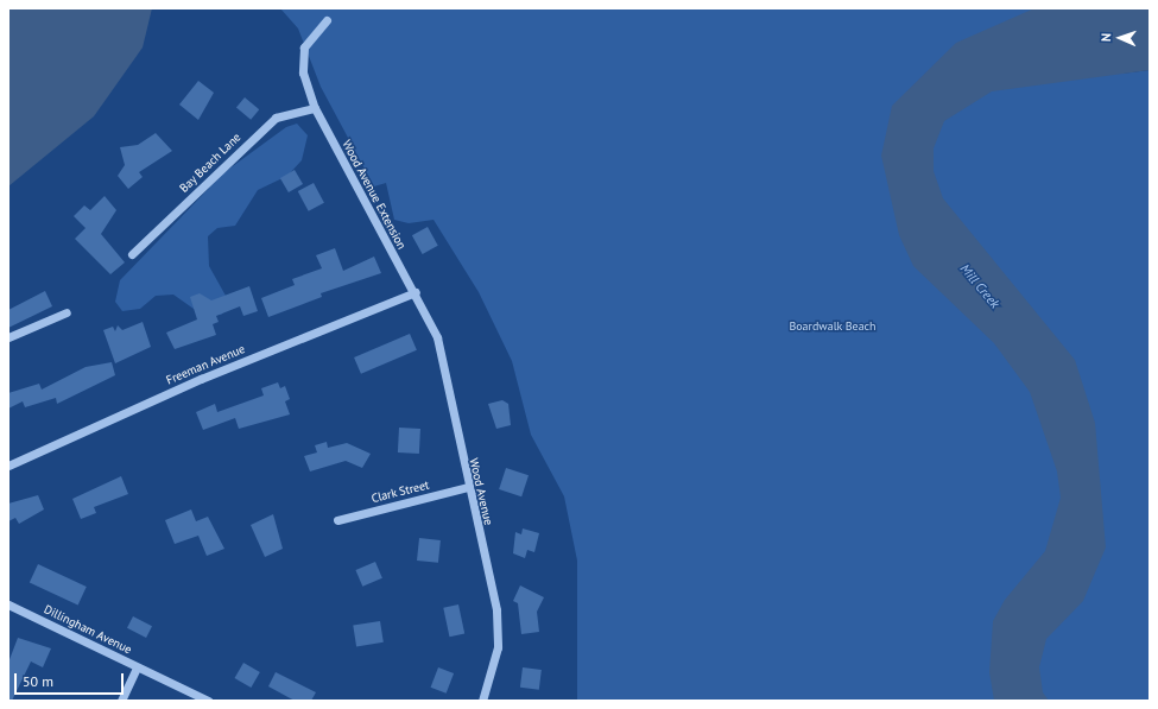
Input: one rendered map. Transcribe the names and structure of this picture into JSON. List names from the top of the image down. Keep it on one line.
{"streets":{"street":["Bay Beach Lane","Wood Avenue Extension","Freeman Avenue","Clark Street","Wood Avenue","Dillingham Avenue"]},"crossings":[["Bay Beach Lane","Wood Avenue Extension"],["Wood Avenue Extension","Freeman Avenue"],["Wood Avenue Extension","Wood Avenue"],["Freeman Avenue","Wood Avenue"],["Clark Street","Wood Avenue"]],"water":["Mill Creek"],"parks":["Boardwalk Beach"],"scale_bar":"50 m","north":"left"}
